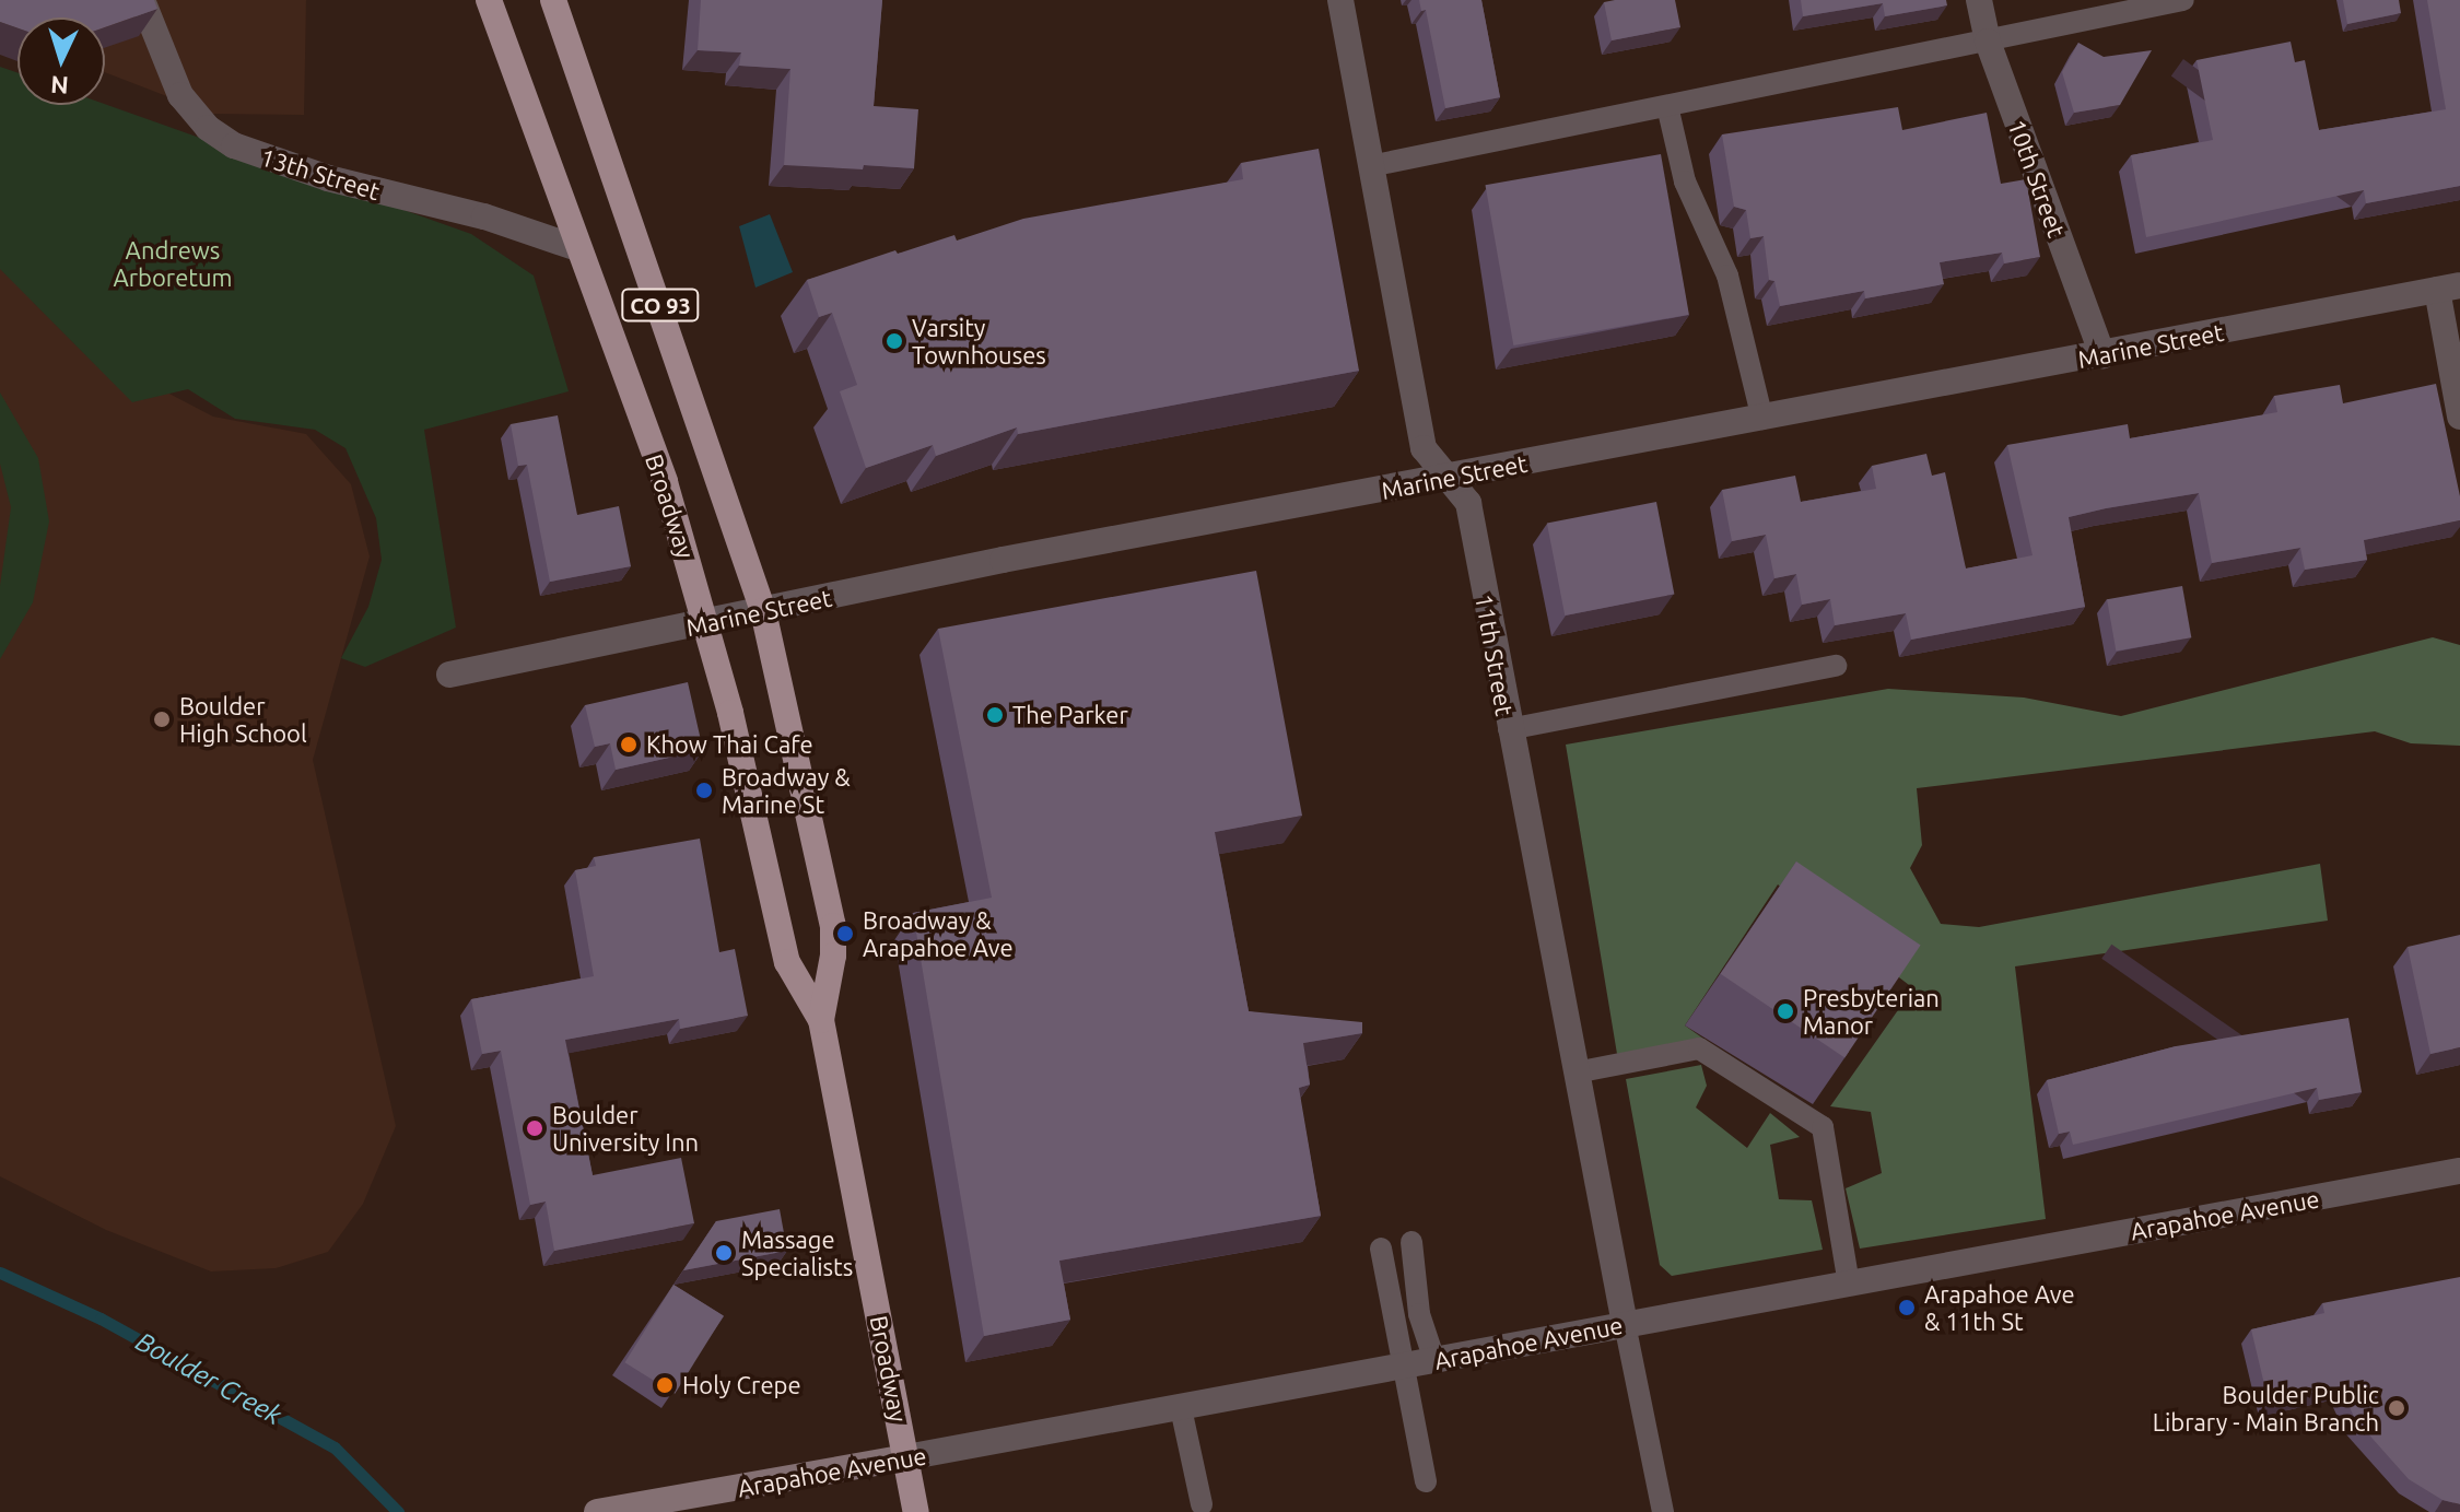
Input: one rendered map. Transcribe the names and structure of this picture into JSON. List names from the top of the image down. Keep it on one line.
{"streets":{"main road":["CO 93","Broadway","Arapahoe Avenue"],"street":["13th Street","10th Street","Marine Street","11th Street"]},"crossings":[["13th Street","Broadway"],["10th Street","Marine Street"],["Marine Street","Broadway"],["Marine Street","11th Street"],["Broadway","Arapahoe Avenue"],["11th Street","Arapahoe Avenue"]],"water":["Boulder Creek"],"parks":["Andrews Arboretum"],"places":["Varsity Townhouses","The Parker","Boulder High School","Khow Thai Cafe","Broadway & Marine St","Broadway & Arapahoe Ave","Presbyterian Manor","Boulder University Inn","Massage Specialists","Arapahoe Ave & 11th St","Holy Crepe","Boulder Public Library - Main Branch"],"north":"bottom"}
